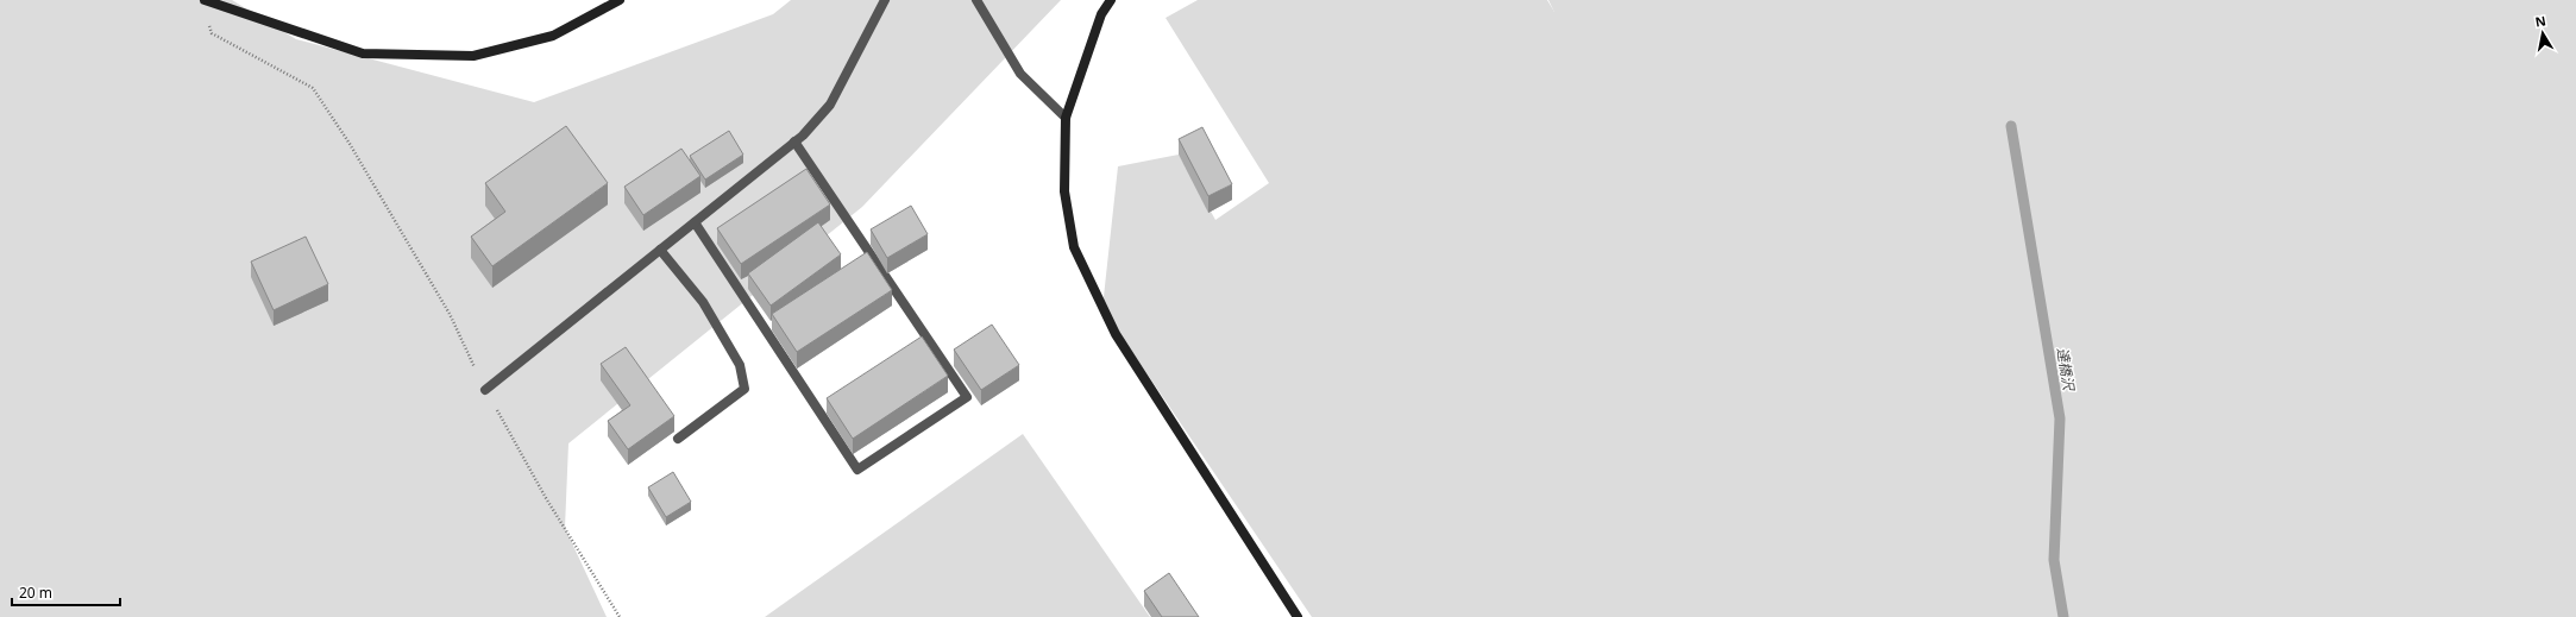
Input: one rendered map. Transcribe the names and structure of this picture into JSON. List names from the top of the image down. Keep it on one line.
{"water":["達橋沢"],"scale_bar":"20 m","north":"top"}
